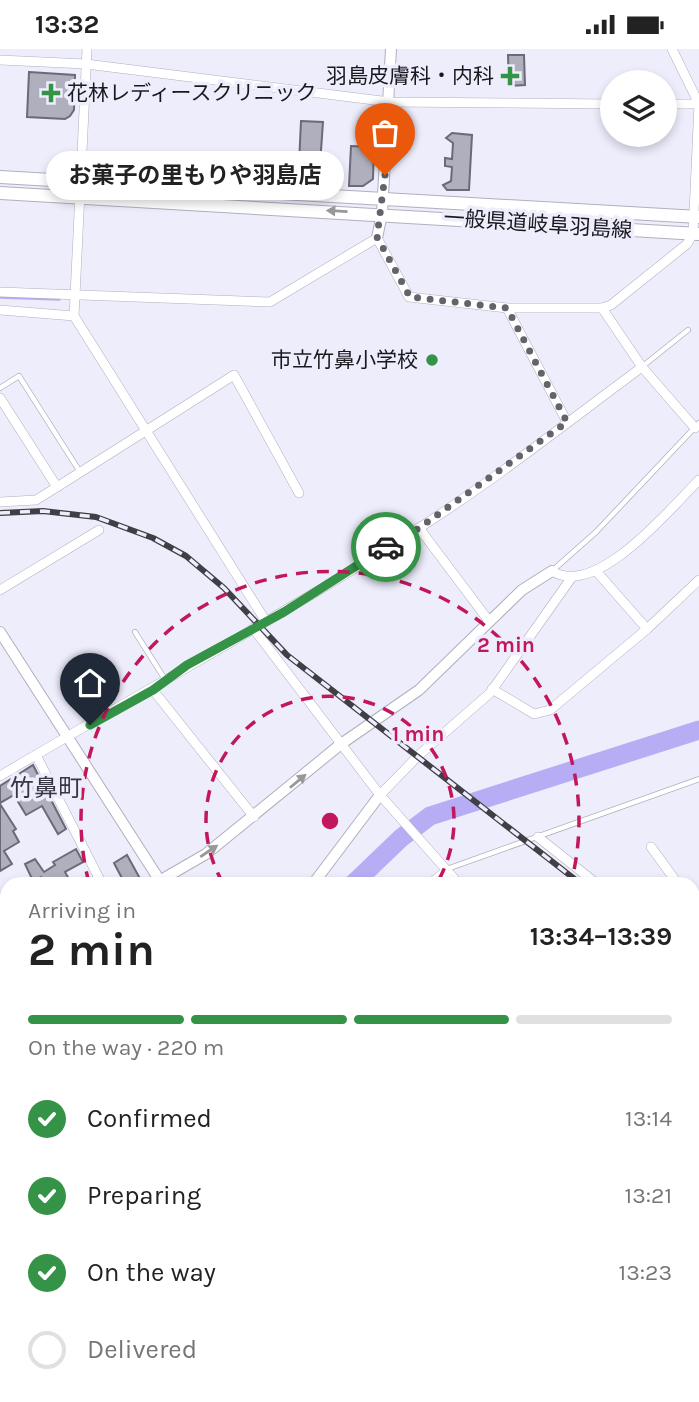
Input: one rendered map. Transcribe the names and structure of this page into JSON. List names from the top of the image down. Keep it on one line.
{"streets":{"main road":["一般県道岐阜羽島線"]},"districts":["竹鼻町"],"places":{"health":["羽島皮膚科・内科","花林レディースクリニック"],"other":["お菓子の里もりや羽島店","市立竹鼻小学校"]},"page":{"status":"13:32","bubble":"お菓子の里もりや羽島店","heading":["2 min","Arriving in","13:34–13:39"],"bar":"On the way · 220 m","list":[["Confirmed","13:14"],["Preparing","13:21"],["On the way","13:23"],"Delivered"]},"rings":["2 min","1 min"]}
